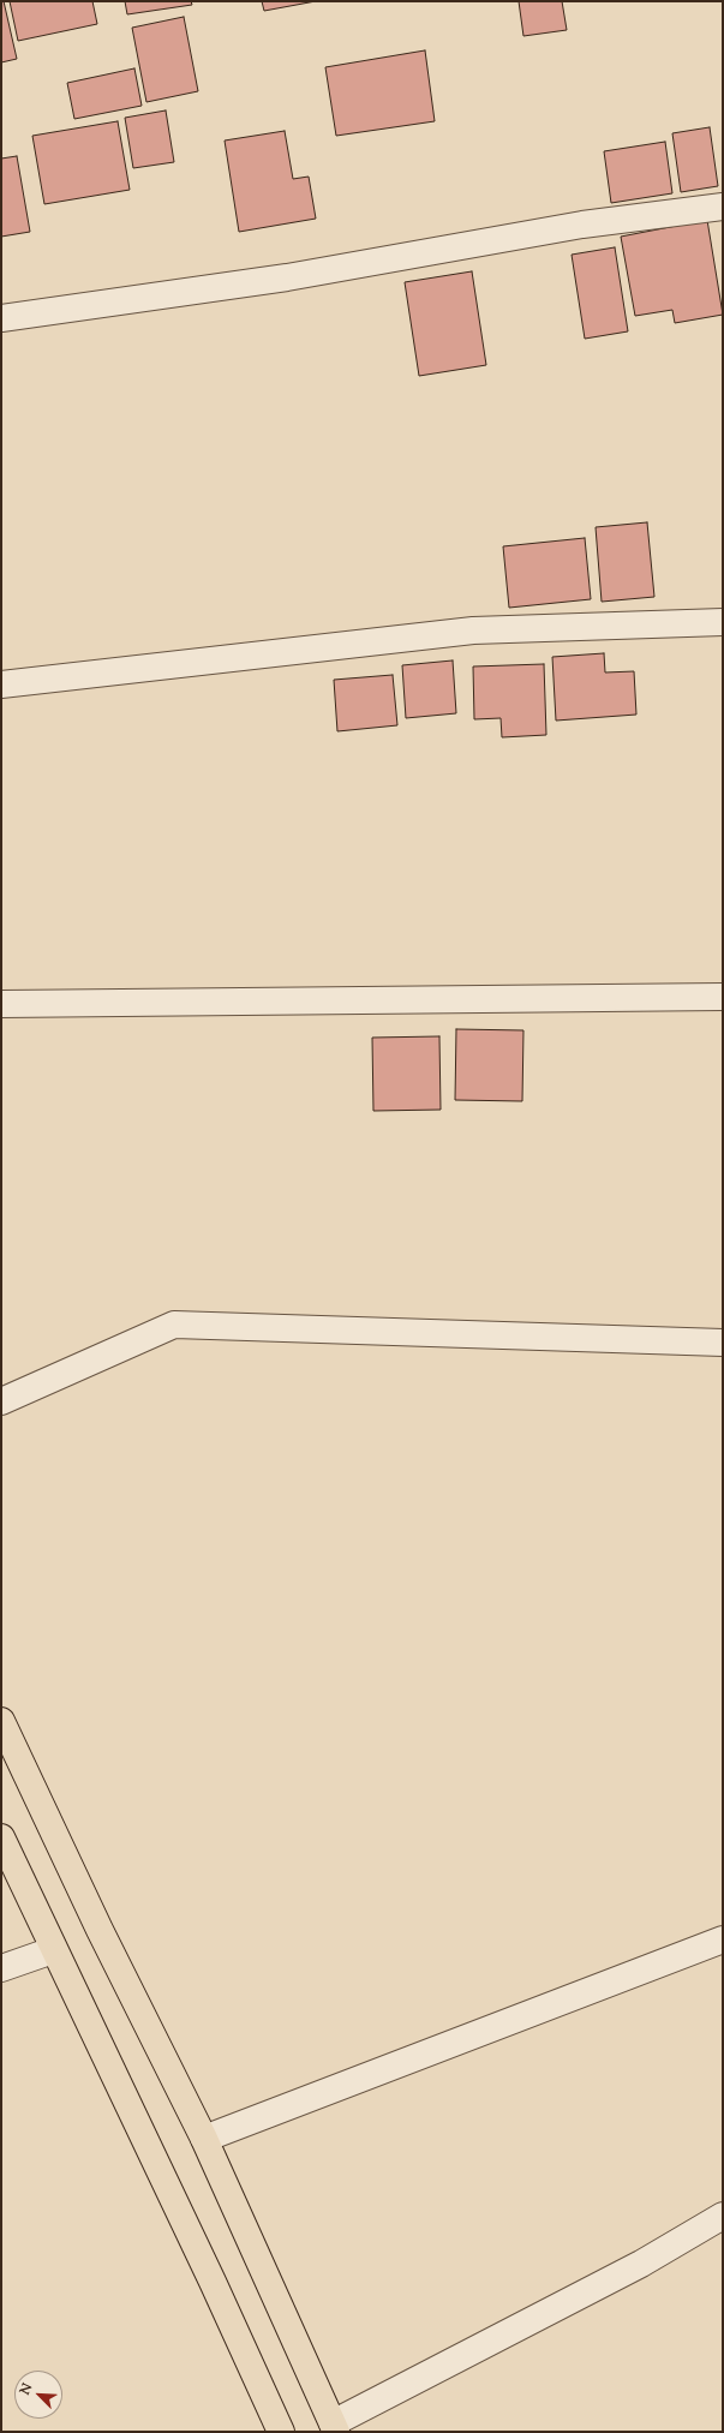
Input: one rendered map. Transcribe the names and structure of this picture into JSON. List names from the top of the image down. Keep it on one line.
{"north":"top left"}
